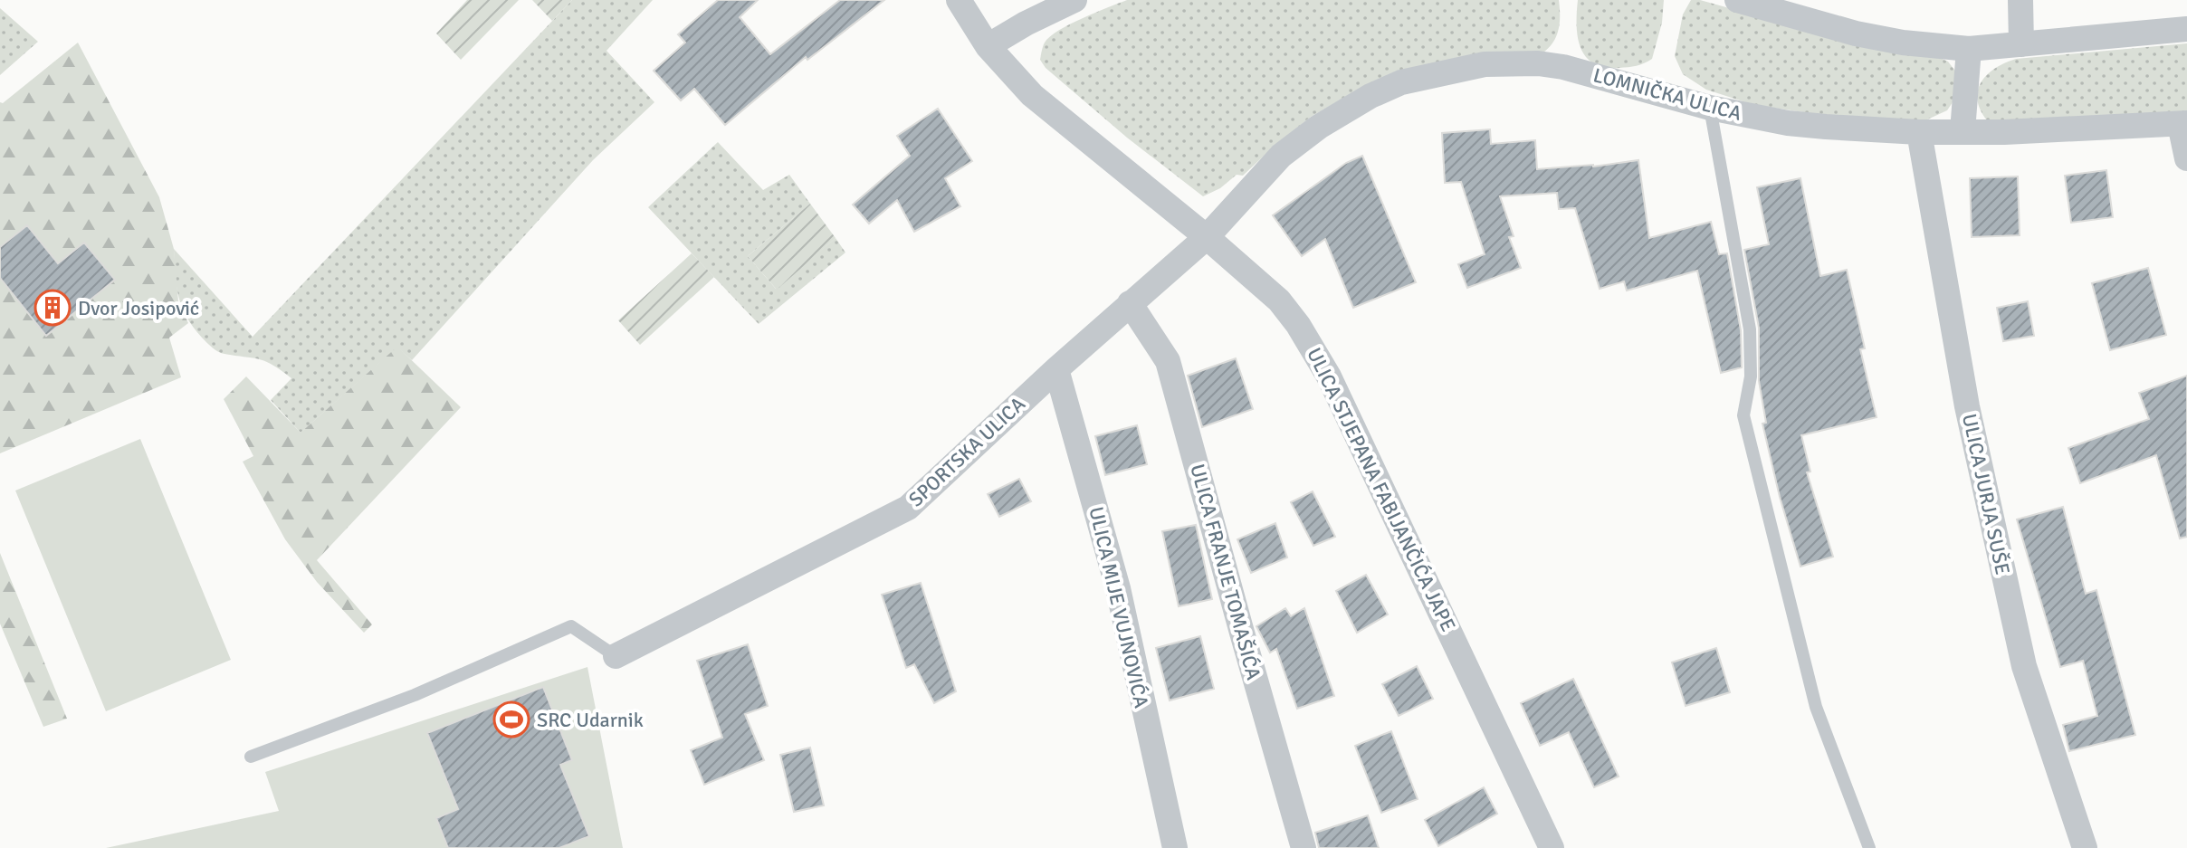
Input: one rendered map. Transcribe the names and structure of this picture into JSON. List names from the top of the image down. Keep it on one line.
{"streets":{"street":["LOMNIČKA ULICA","SPORTSKA ULICA","ULICA STJEPANA FABIJANČIĆA JAPE","ULICA JURJA SUŠE","ULICA FRANJE TOMAŠIĆA","ULICA MIJE VUJNOVIĆA"]},"crossings":[["LOMNIČKA ULICA","SPORTSKA ULICA"],["LOMNIČKA ULICA","ULICA STJEPANA FABIJANČIĆA JAPE"],["LOMNIČKA ULICA","ULICA JURJA SUŠE"],["SPORTSKA ULICA","ULICA STJEPANA FABIJANČIĆA JAPE"],["SPORTSKA ULICA","ULICA FRANJE TOMAŠIĆA"],["SPORTSKA ULICA","ULICA MIJE VUJNOVIĆA"]],"places":{"building":["Dvor Josipović"],"sports":["SRC Udarnik"]}}
